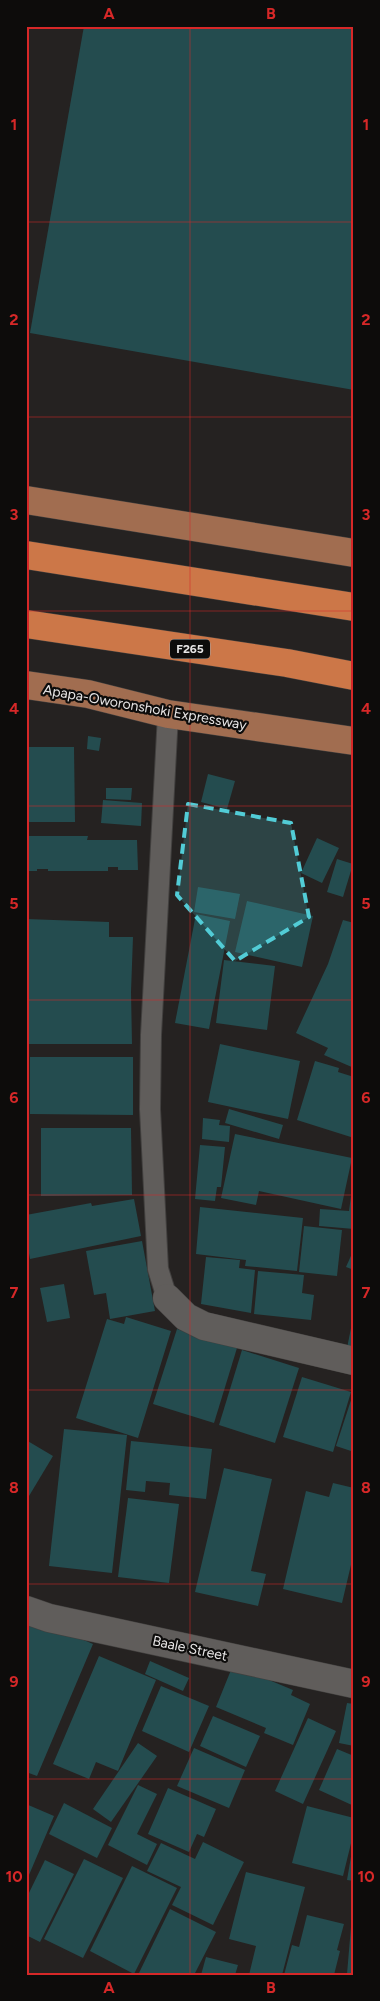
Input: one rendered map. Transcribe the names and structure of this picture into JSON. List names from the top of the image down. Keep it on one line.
{"streets":{"highway":["F265"],"main road":["Apapa-Oworonshoki Expressway"],"street":["Baale Street"]},"grid":{"columns":["A","B"],"rows":["1","2","3","4","5","6","7","8","9","10"]}}
